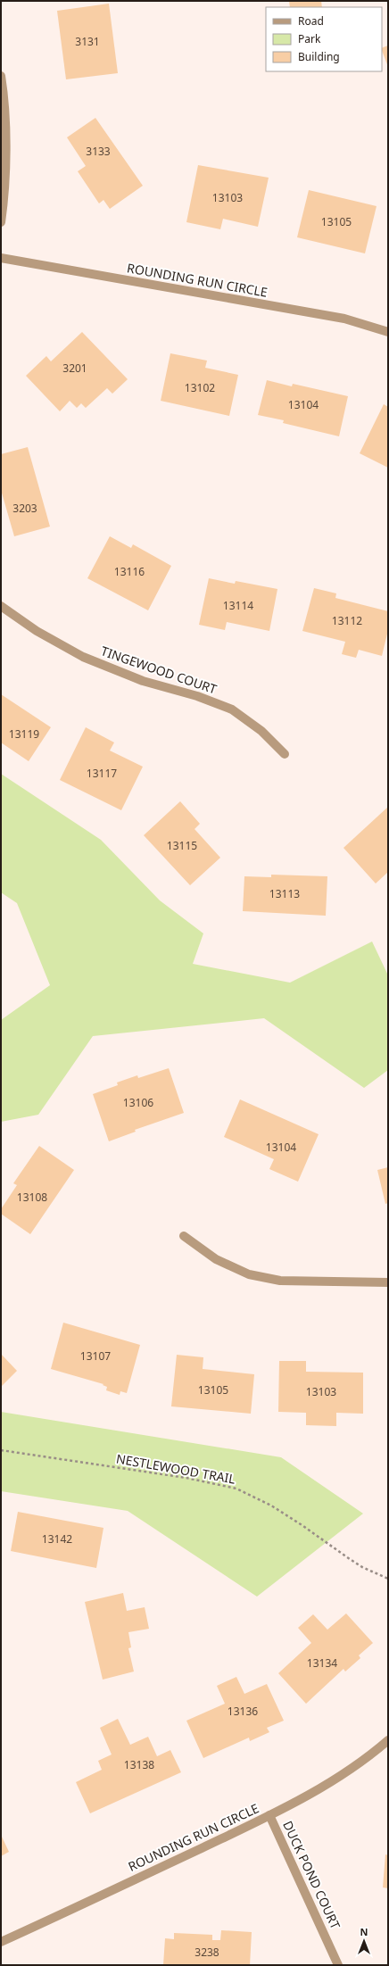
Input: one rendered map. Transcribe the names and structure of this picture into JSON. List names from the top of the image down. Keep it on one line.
{"streets":{"street":["ROUNDING RUN CIRCLE","TINGEWOOD COURT","DUCK POND COURT"],"path":["NESTLEWOOD TRAIL"]},"crossings":[["ROUNDING RUN CIRCLE","DUCK POND COURT"]],"house_numbers":["3131","3133","13103","13105","3201","13102","13104","3203","13116","13114","13112","13119","13117","13115","13113","13106","13104","13108","13107","13105","13103","13142","13134","13136","13138","3238"],"legend":["Road","Park","Building"],"north":"top"}
